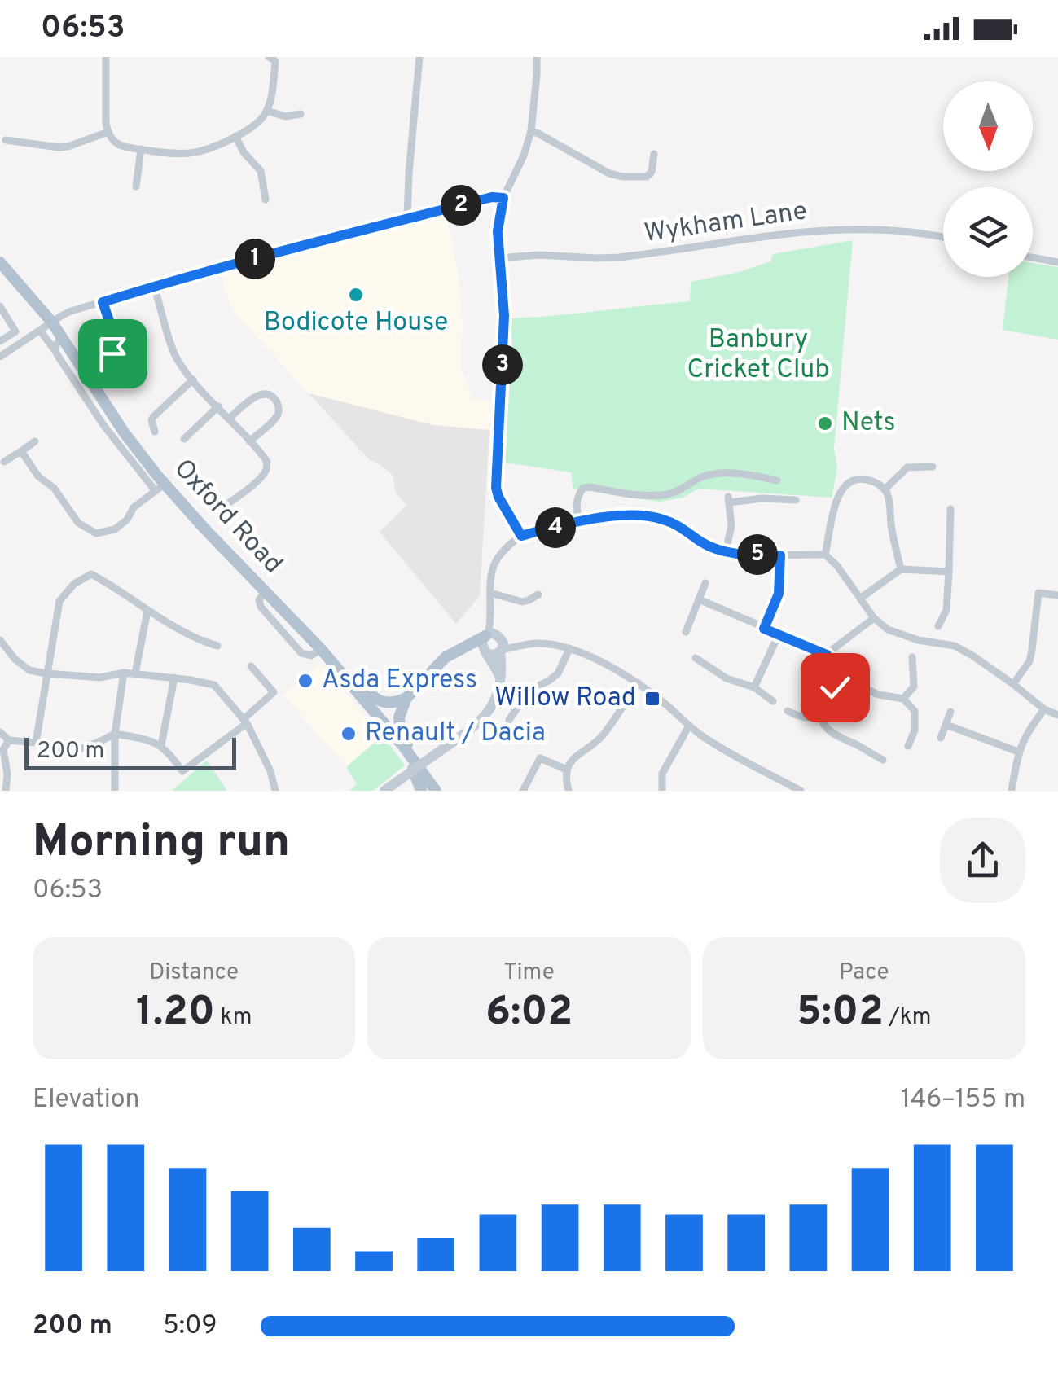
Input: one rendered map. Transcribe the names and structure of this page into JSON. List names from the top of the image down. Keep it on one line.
{"streets":{"main road":["Oxford Road"],"street":["Wykham Lane"]},"parks":["Banbury Cricket Club"],"places":{"other":["Bodicote House","Nets","Asda Express","Renault / Dacia"],"transit":["Willow Road"]},"scale_bar":"200 m","north":"bottom","page":{"status":"06:53","pins":["2","1","3","4","5"],"scale":"200 m","heading":["Morning run","06:53"],"stats":[["Distance","1.20 km"],["Time","6:02"],["Pace","5:02 /km"]],"chart":["Elevation","146–155 m"],"list":[{"name":"200 m","note":"5:09"}]}}
